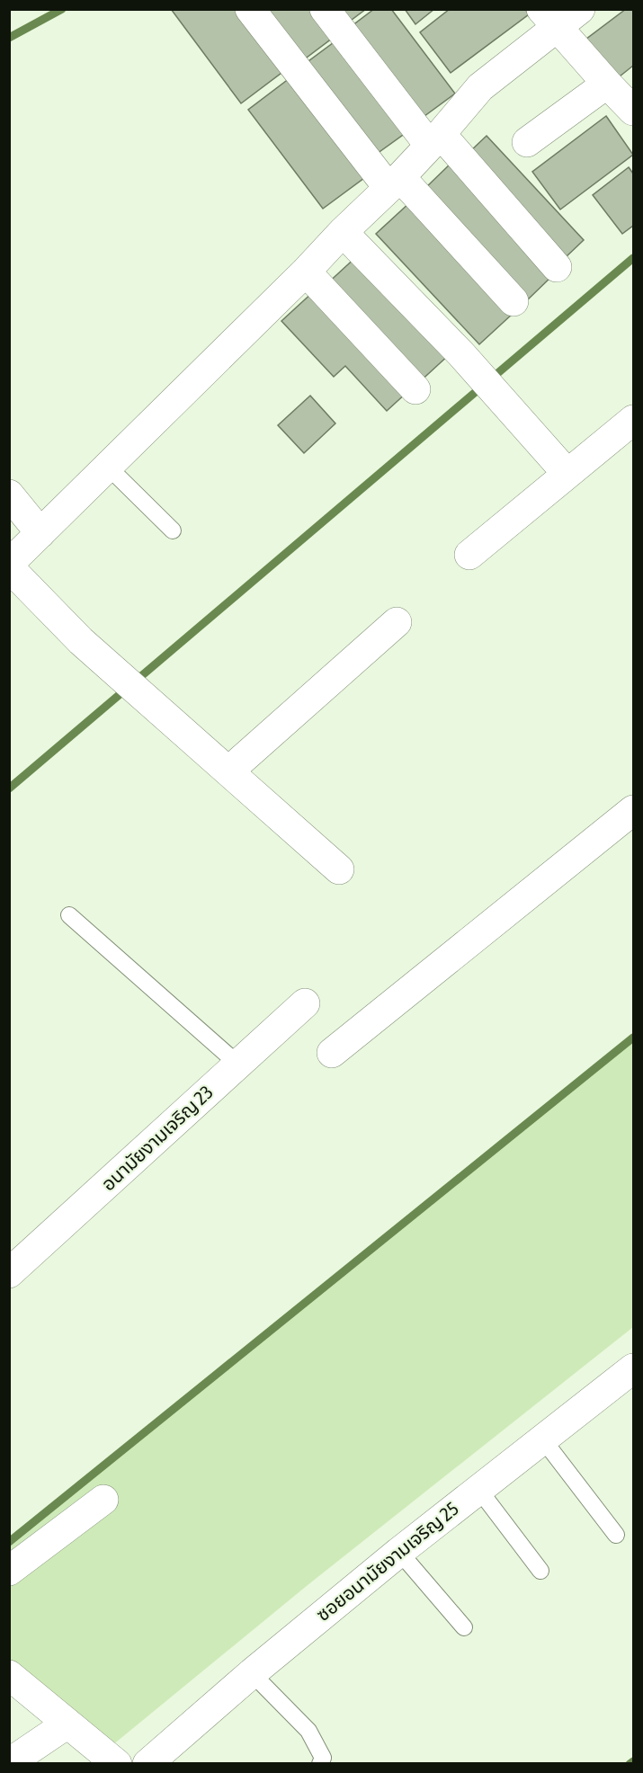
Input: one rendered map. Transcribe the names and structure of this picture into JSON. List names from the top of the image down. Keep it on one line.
{"streets":{"street":["อนามัยงามเจริญ 23","ซอยอนามัยงามเจริญ 25"]}}
